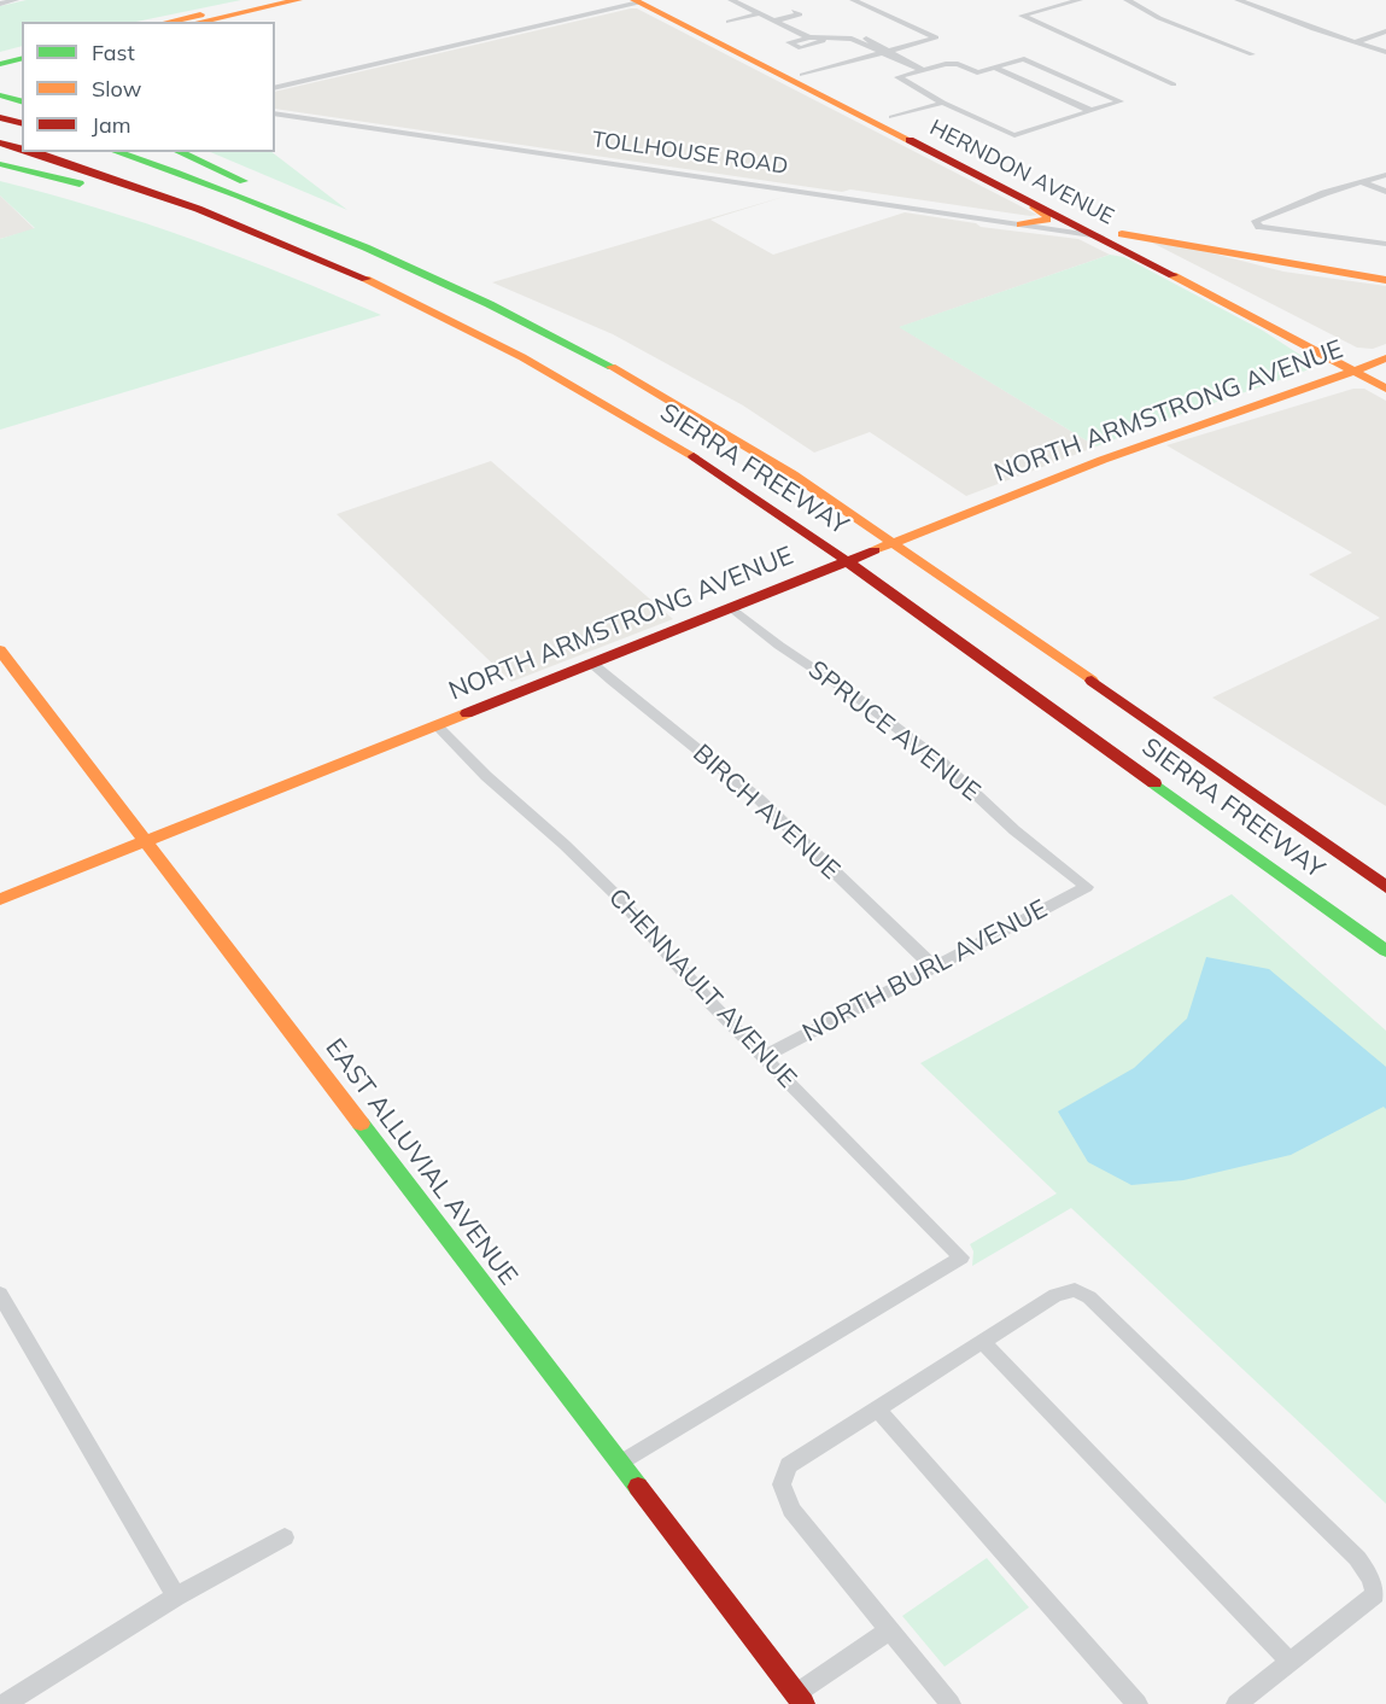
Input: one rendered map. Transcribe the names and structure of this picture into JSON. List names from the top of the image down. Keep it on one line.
{"streets":{"main road":["HERNDON AVENUE","NORTH ARMSTRONG AVENUE","SIERRA FREEWAY","EAST ALLUVIAL AVENUE"],"street":["TOLLHOUSE ROAD","SPRUCE AVENUE","BIRCH AVENUE","NORTH BURL AVENUE","CHENNAULT AVENUE"]},"crossings":[["TOLLHOUSE ROAD","HERNDON AVENUE"],["HERNDON AVENUE","NORTH ARMSTRONG AVENUE"],["NORTH ARMSTRONG AVENUE","SPRUCE AVENUE"],["NORTH ARMSTRONG AVENUE","BIRCH AVENUE"],["NORTH ARMSTRONG AVENUE","CHENNAULT AVENUE"],["NORTH ARMSTRONG AVENUE","EAST ALLUVIAL AVENUE"],["SPRUCE AVENUE","NORTH BURL AVENUE"],["BIRCH AVENUE","NORTH BURL AVENUE"],["NORTH BURL AVENUE","CHENNAULT AVENUE"],["CHENNAULT AVENUE","EAST ALLUVIAL AVENUE"]],"legend":["Fast","Slow","Jam"]}
